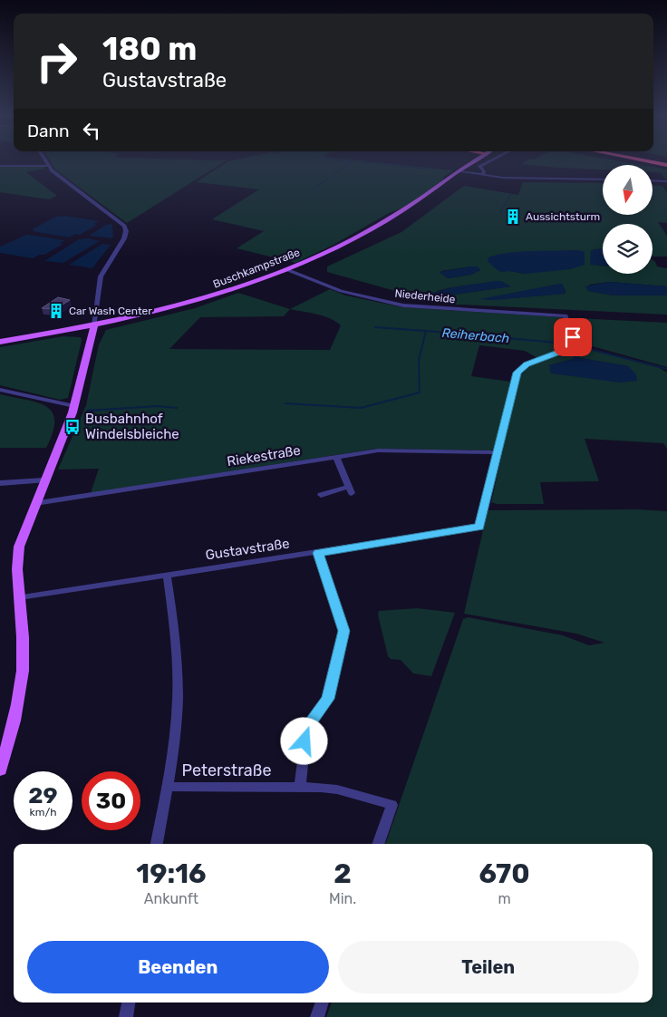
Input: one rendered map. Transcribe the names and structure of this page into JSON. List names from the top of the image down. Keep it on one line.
{"streets":{"main road":["Buschkampstraße"],"street":["Niederheide","Riekestraße","Gustavstraße","Peterstraße"]},"crossings":[["Buschkampstraße","Niederheide"],["Niederheide","Riekestraße"],["Niederheide","Gustavstraße"],["Riekestraße","Gustavstraße"]],"water":["Reiherbach"],"places":{"building":["Aussichtsturm","Car Wash Center"],"bus stop":["Busbahnhof Windelsbleiche"]},"north":"bottom","page":{"turn":["180 m","Gustavstraße"],"then":"Dann","speed":"29 km/h","limit":"30","eta":["19:16","Ankunft","2","Min.","670","m"],"buttons":["Beenden","Teilen"]}}
